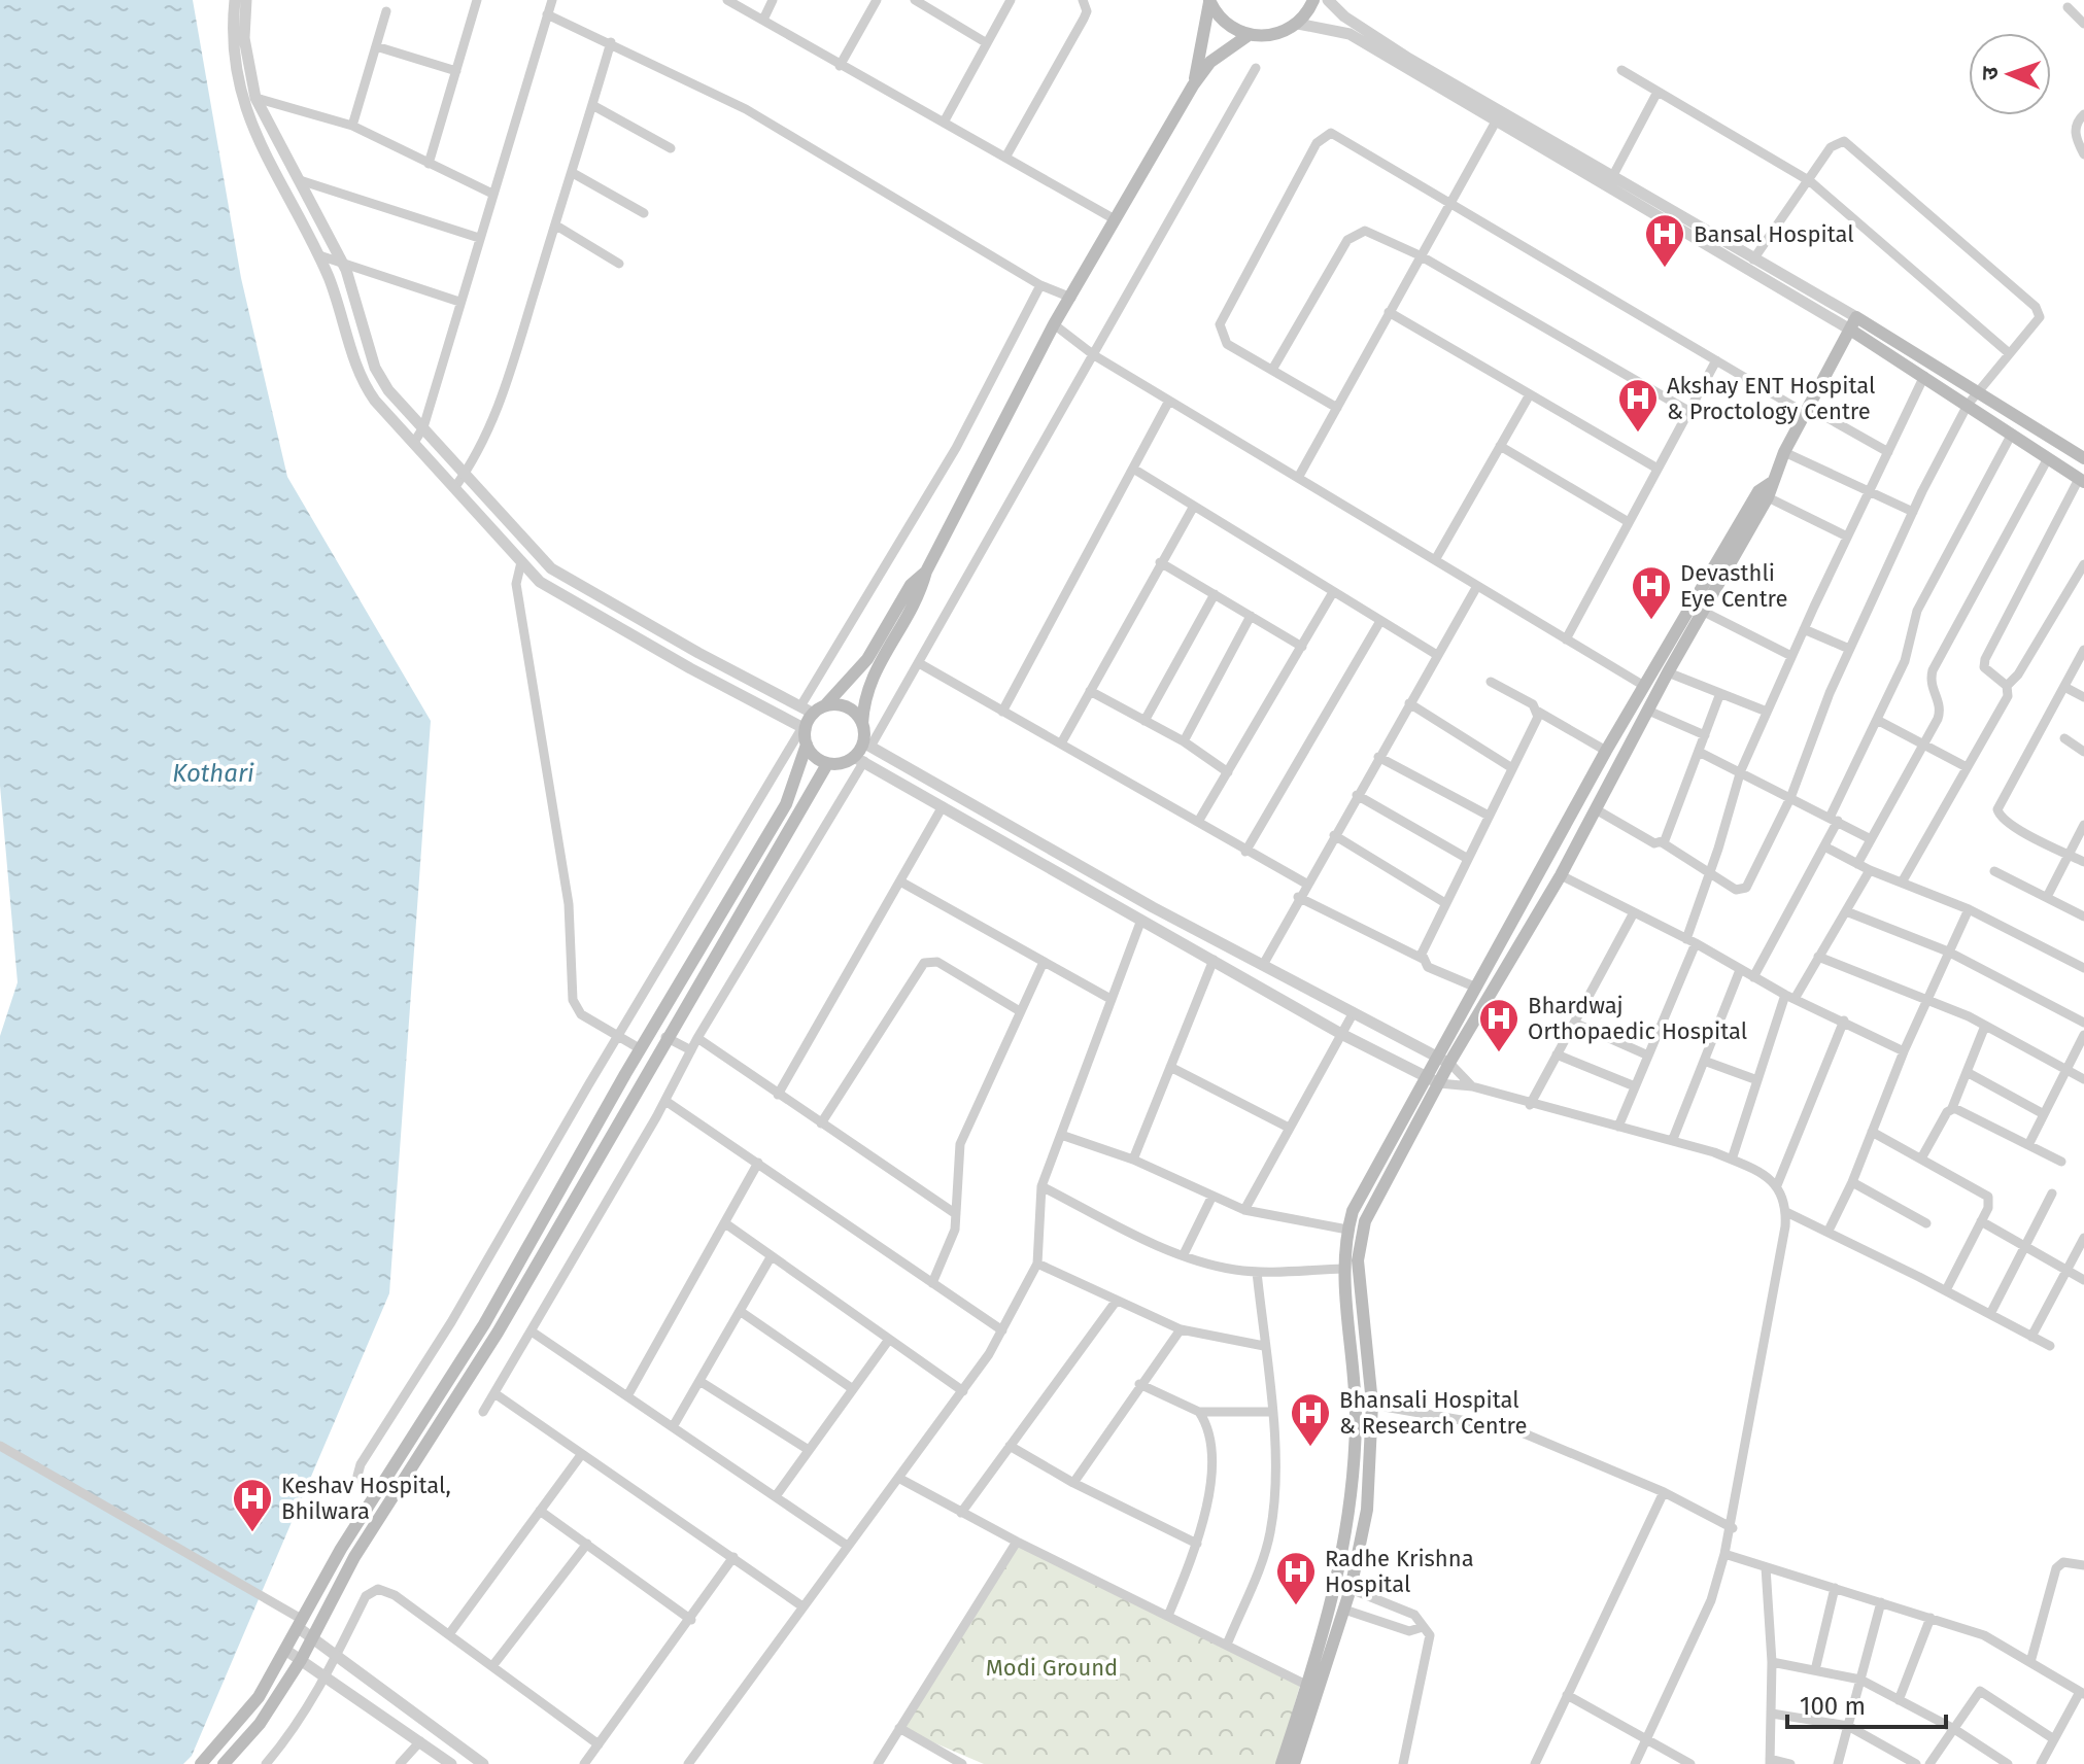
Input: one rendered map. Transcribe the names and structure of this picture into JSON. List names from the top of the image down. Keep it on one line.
{"water":["Kothari"],"parks":["Modi Ground"],"places":{"hospital":["Bansal Hospital","Akshay ENT Hospital & Proctology Centre","Devasthli Eye Centre","Bhardwaj Orthopaedic Hospital","Bhansali Hospital & Research Centre","Keshav Hospital, Bhilwara","Radhe Krishna Hospital"]},"scale_bar":"100 m","north":"left"}
